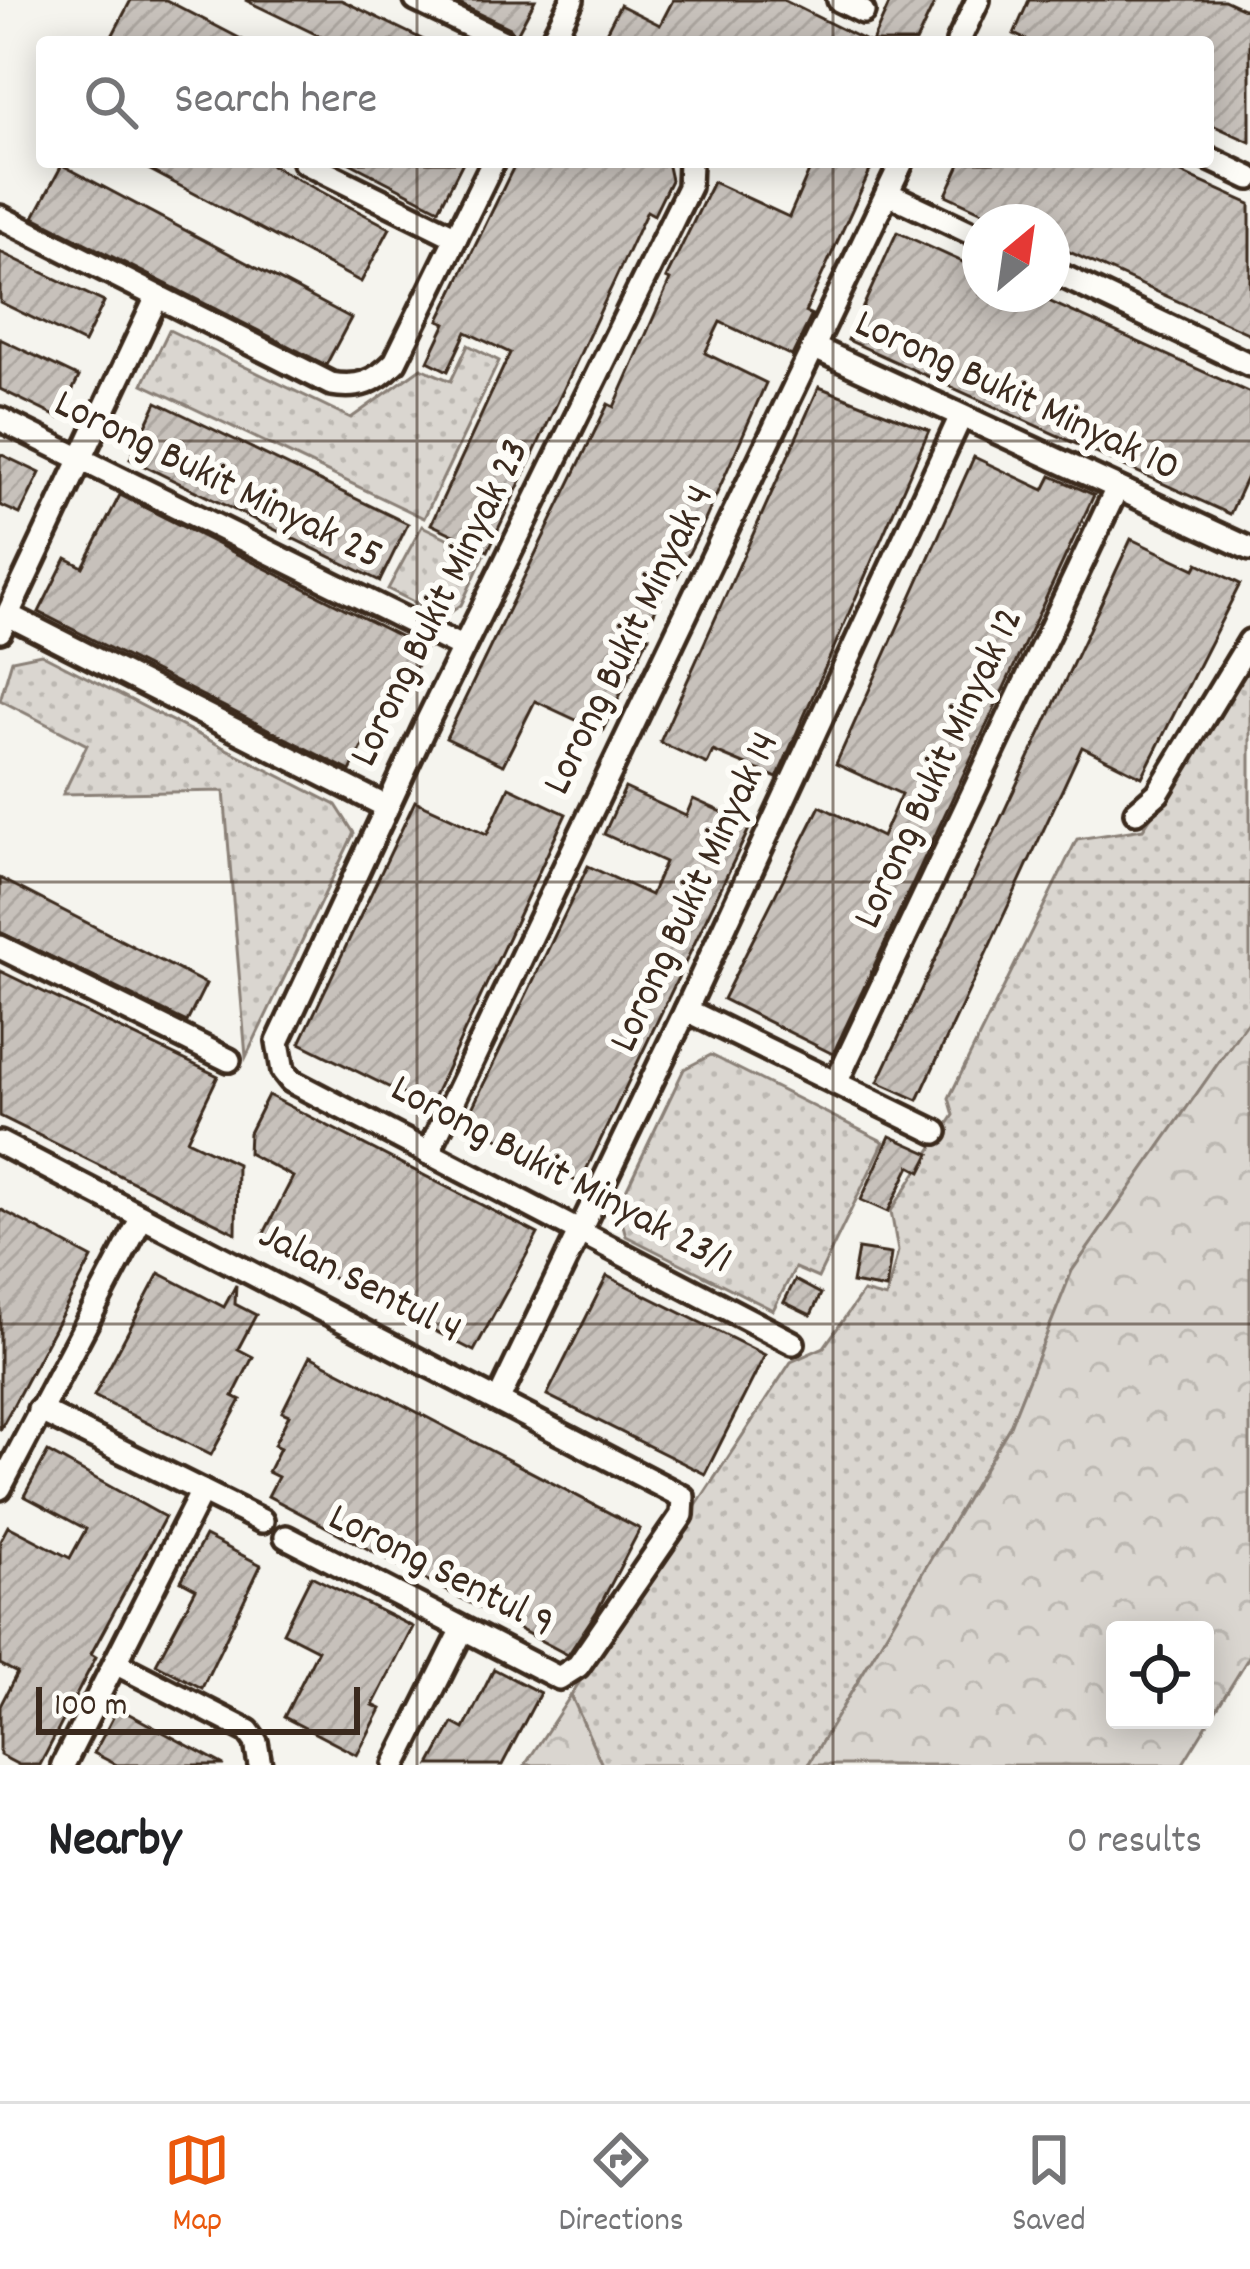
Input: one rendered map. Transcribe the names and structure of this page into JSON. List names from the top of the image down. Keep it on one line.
{"streets":{"street":["Lorong Bukit Minyak 10","Lorong Bukit Minyak 25","Lorong Bukit Minyak 23","Lorong Bukit Minyak 4","Lorong Bukit Minyak 12","Lorong Bukit Minyak 14","Lorong Bukit Minyak 23/1","Jalan Sentul 4","Lorong Sentul 9"]},"crossings":[["Lorong Bukit Minyak 10","Lorong Bukit Minyak 4"],["Lorong Bukit Minyak 10","Lorong Bukit Minyak 12"],["Lorong Bukit Minyak 10","Lorong Bukit Minyak 14"],["Lorong Bukit Minyak 25","Lorong Bukit Minyak 23"],["Lorong Bukit Minyak 23","Lorong Bukit Minyak 23/1"],["Lorong Bukit Minyak 4","Lorong Bukit Minyak 23/1"],["Lorong Bukit Minyak 14","Lorong Bukit Minyak 23/1"],["Lorong Bukit Minyak 14","Jalan Sentul 4"],["Jalan Sentul 4","Lorong Sentul 9"]],"scale_bar":"100 m","north":"top right","page":{"search":"Search here","scale":"100 m","heading":["Nearby","0 results"],"nav":["Map","Directions","Saved"]}}
